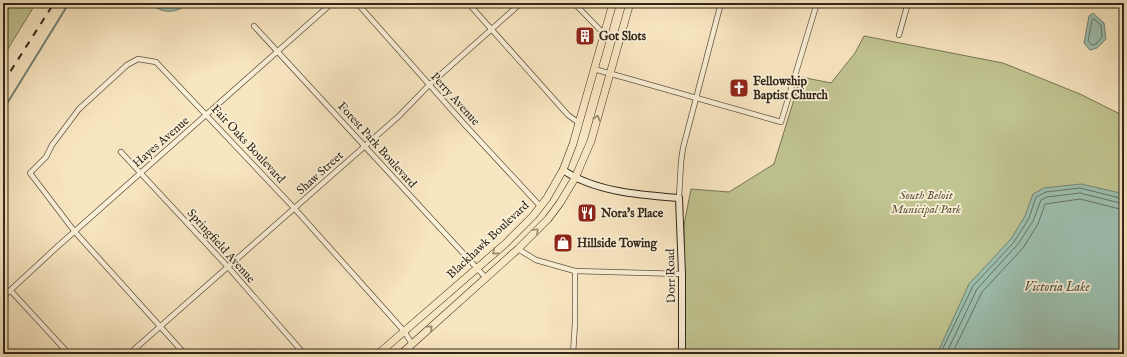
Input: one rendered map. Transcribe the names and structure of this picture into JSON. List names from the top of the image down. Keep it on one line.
{"streets":{"main road":["Blackhawk Boulevard"],"street":["Perry Avenue","Hayes Avenue","Fair Oaks Boulevard","Forest Park Boulevard","Shaw Street","Springfield Avenue","Dorr Road"]},"crossings":[["Perry Avenue","Shaw Street"],["Perry Avenue","Blackhawk Boulevard"],["Hayes Avenue","Fair Oaks Boulevard"],["Hayes Avenue","Forest Park Boulevard"],["Hayes Avenue","Springfield Avenue"],["Fair Oaks Boulevard","Shaw Street"],["Fair Oaks Boulevard","Blackhawk Boulevard"],["Forest Park Boulevard","Shaw Street"],["Forest Park Boulevard","Blackhawk Boulevard"],["Shaw Street","Springfield Avenue"]],"water":["Victoria Lake"],"parks":["South Beloit Municipal Park"],"places":{"building":["Got Slots"],"church":["Fellowship Baptist Church"],"restaurant":["Nora's Place"],"shop":["Hillside Towing"]}}
